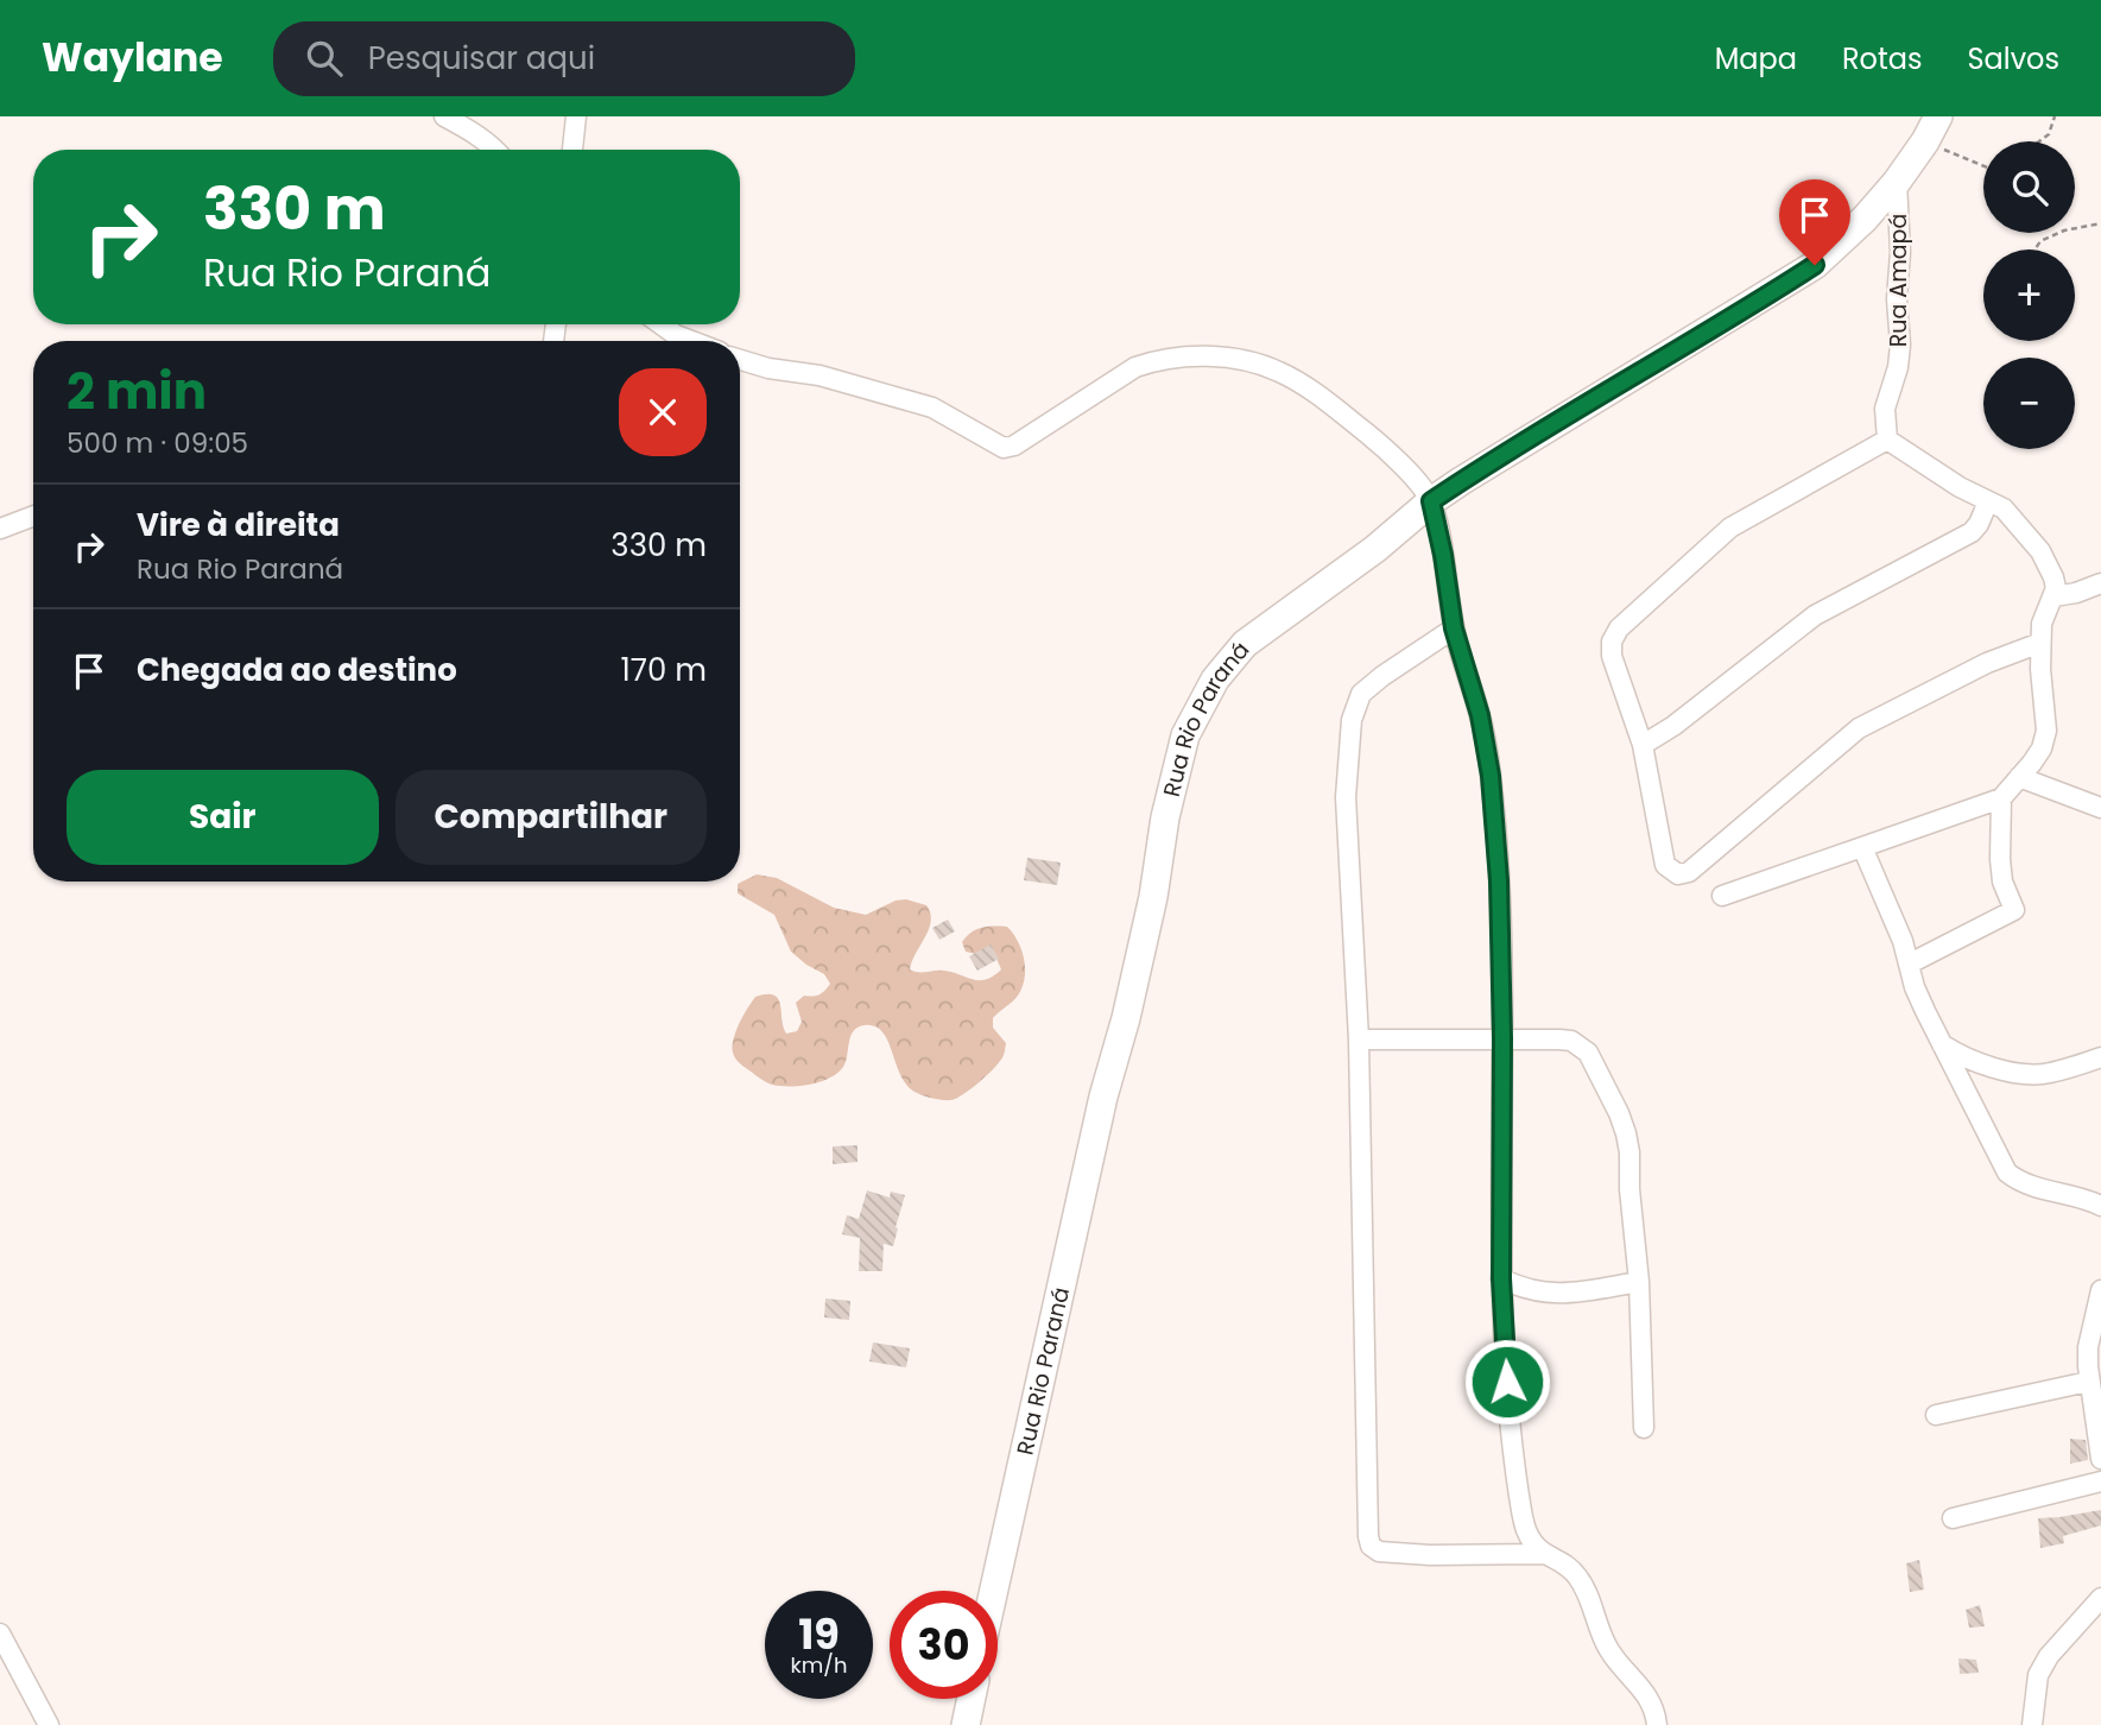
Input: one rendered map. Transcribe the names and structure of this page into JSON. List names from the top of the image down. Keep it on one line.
{"streets":{"street":["Rua Amapá","Rua Rio Paraná"]},"crossings":[["Rua Amapá","Rua Rio Paraná"]],"page":{"header":"Waylane","search":"Pesquisar aqui","nav":["Mapa","Rotas","Salvos"],"map_buttons":["+","−"],"turn":["330 m","Rua Rio Paraná"],"heading":["2 min","500 m · 09:05"],"list":[{"name":"Vire à direita","note":"Rua Rio Paraná","value":"330 m"},{"name":"Chegada ao destino","value":"170 m"}],"buttons":["Sair","Compartilhar"],"speed":"19 km/h","limit":"30"}}
